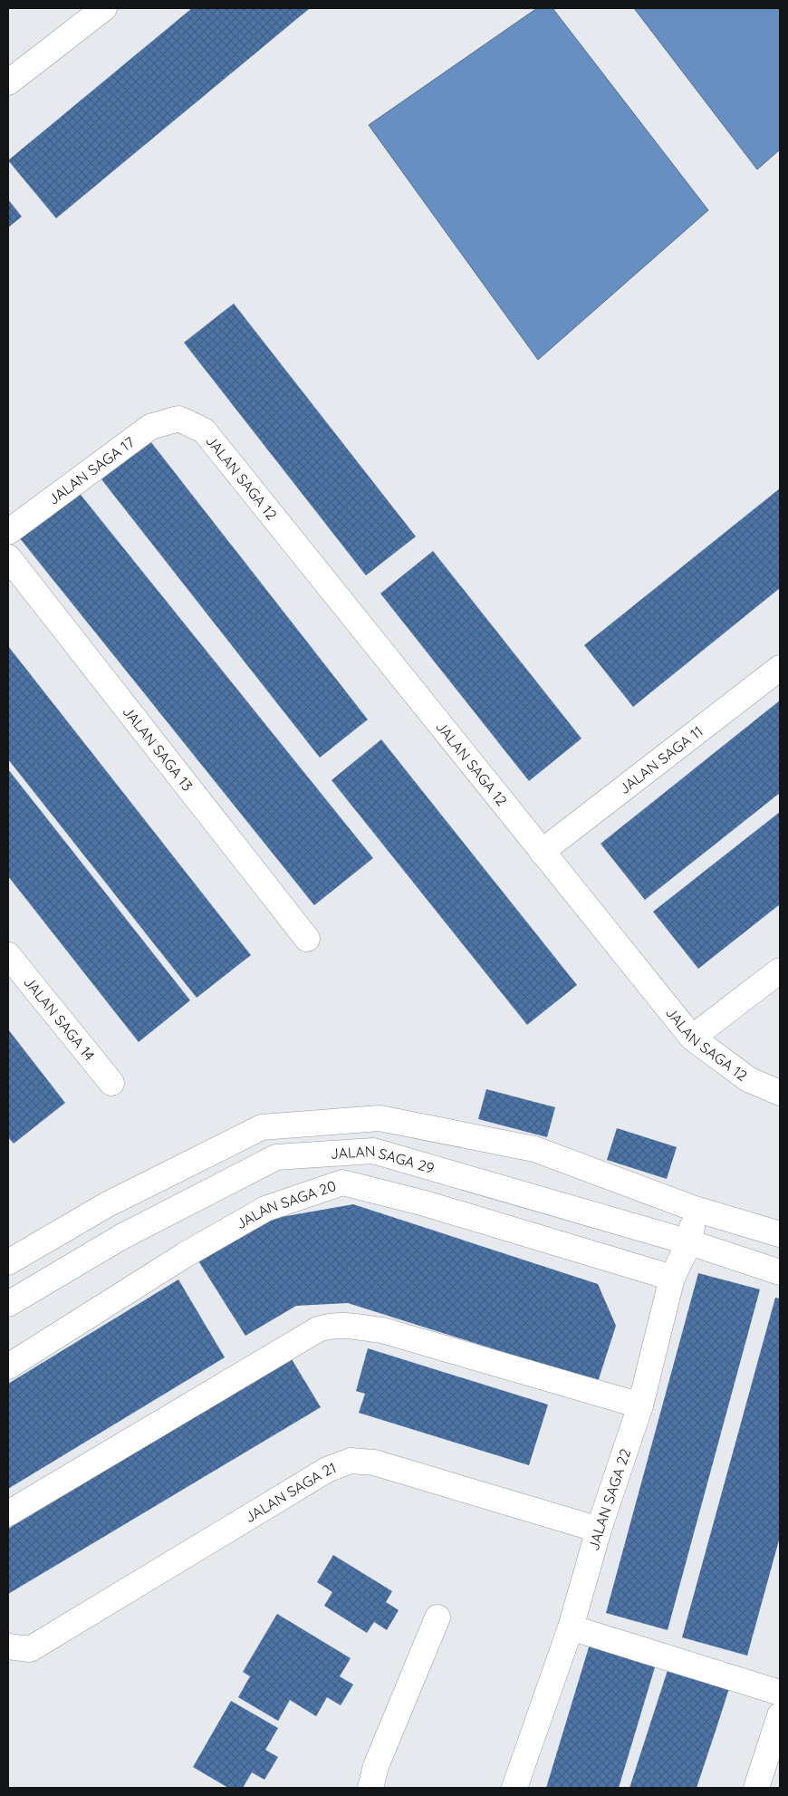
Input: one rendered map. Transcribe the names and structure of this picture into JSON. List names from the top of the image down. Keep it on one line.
{"streets":{"street":["JALAN SAGA 17","JALAN SAGA 12","JALAN SAGA 13","JALAN SAGA 11","JALAN SAGA 14","JALAN SAGA 29","JALAN SAGA 20","JALAN SAGA 21","JALAN SAGA 22"]},"crossings":[["JALAN SAGA 17","JALAN SAGA 12"],["JALAN SAGA 12","JALAN SAGA 11"],["JALAN SAGA 29","JALAN SAGA 22"],["JALAN SAGA 20","JALAN SAGA 22"],["JALAN SAGA 21","JALAN SAGA 22"]]}
